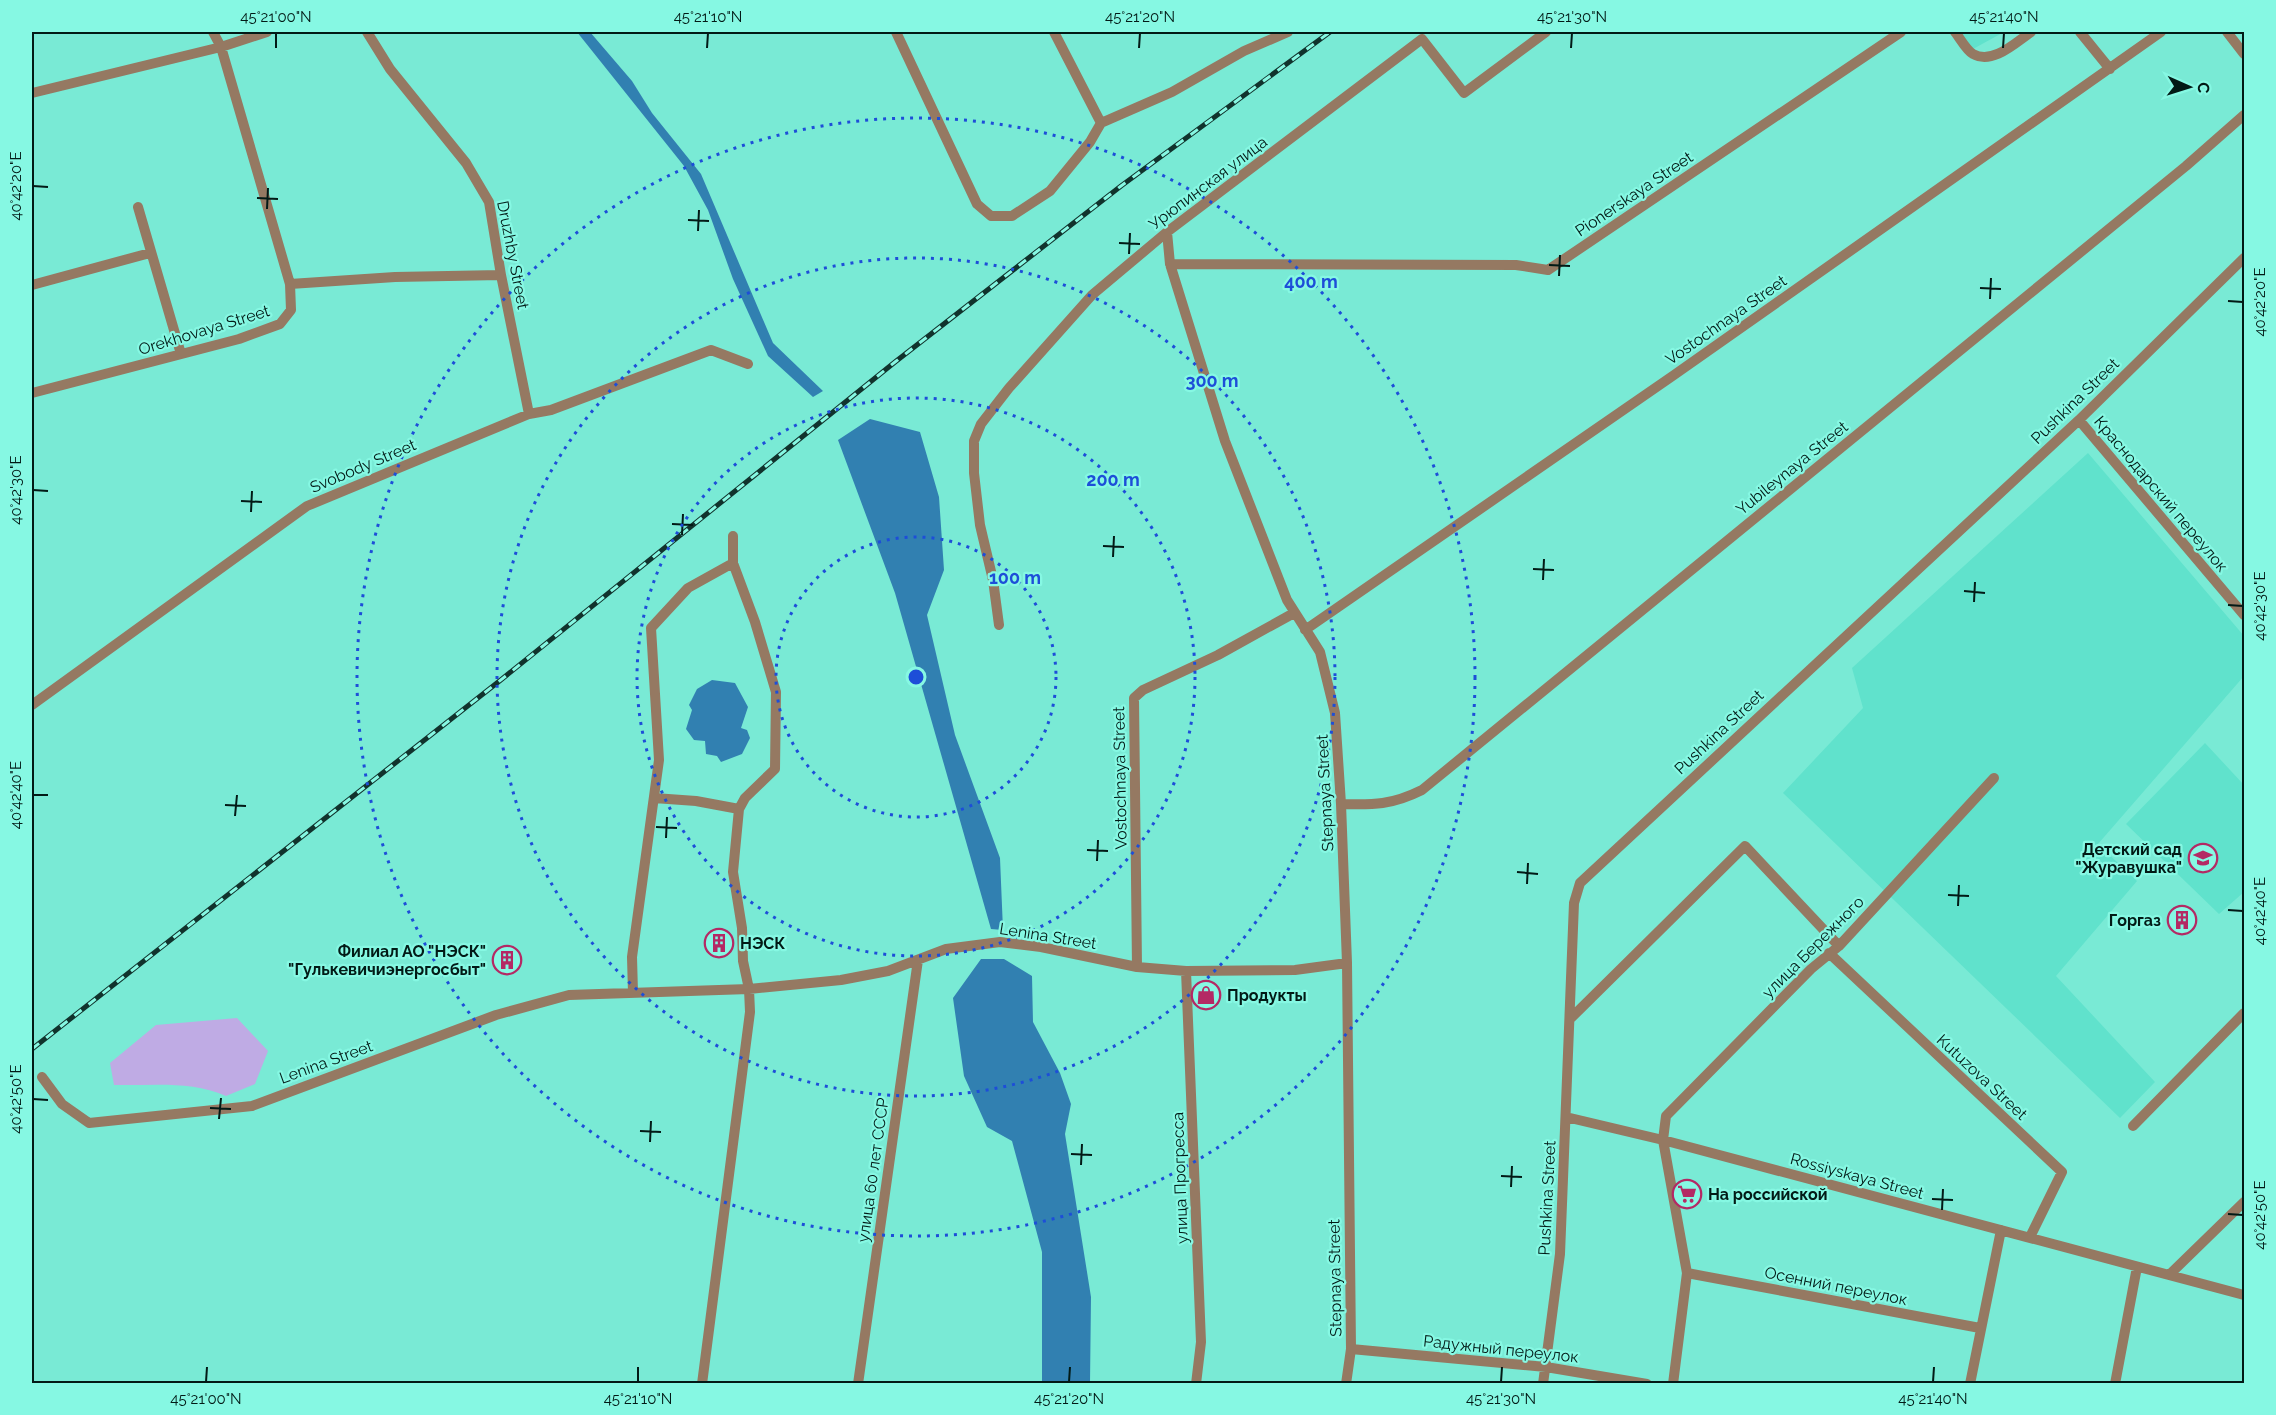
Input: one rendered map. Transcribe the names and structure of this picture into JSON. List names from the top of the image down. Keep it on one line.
{"streets":{"street":["Урюпинская улица","Pionerskaya Street","Druzhby Street","Vostochnaya Street","Orekhovaya Street","Pushkina Street","Svobody Street","Yubileynaya Street","Краснодарский переулок","Stepnaya Street","Lenina Street","улица Бережного","Kutuzova Street","улица 60 лет СССР","Rossiyskaya Street","улица Прогресса","Осенний переулок","Радужный переулок"]},"crossings":[["Урюпинская улица","Stepnaya Street"],["Pionerskaya Street","Stepnaya Street"],["Druzhby Street","Svobody Street"],["Vostochnaya Street","Stepnaya Street"],["Vostochnaya Street","Lenina Street"],["Pushkina Street","Краснодарский переулок"],["Pushkina Street","Rossiyskaya Street"],["Pushkina Street","Радужный переулок"],["Yubileynaya Street","Stepnaya Street"],["Stepnaya Street","Lenina Street"],["Stepnaya Street","Радужный переулок"],["Lenina Street","улица 60 лет СССР"],["Lenina Street","улица Прогресса"],["улица Бережного","Kutuzova Street"],["улица Бережного","Rossiyskaya Street"],["Kutuzova Street","Rossiyskaya Street"]],"places":{"school or university":["Детский сад \"Журавушка\""],"building":["Горгаз","НЭСК","Филиал АО \"НЭСК\" \"Гулькевичиэнергосбыт\""],"shop":["Продукты"],"supermarket":["На российской"]},"north":"right","coordinates":["45°21'00\"N","45°21'10\"N","45°21'20\"N","45°21'30\"N","45°21'40\"N","40°42'20\"E","40°42'30\"E","40°42'40\"E","40°42'50\"E"],"rings":["400 m","300 m","200 m","100 m"]}
